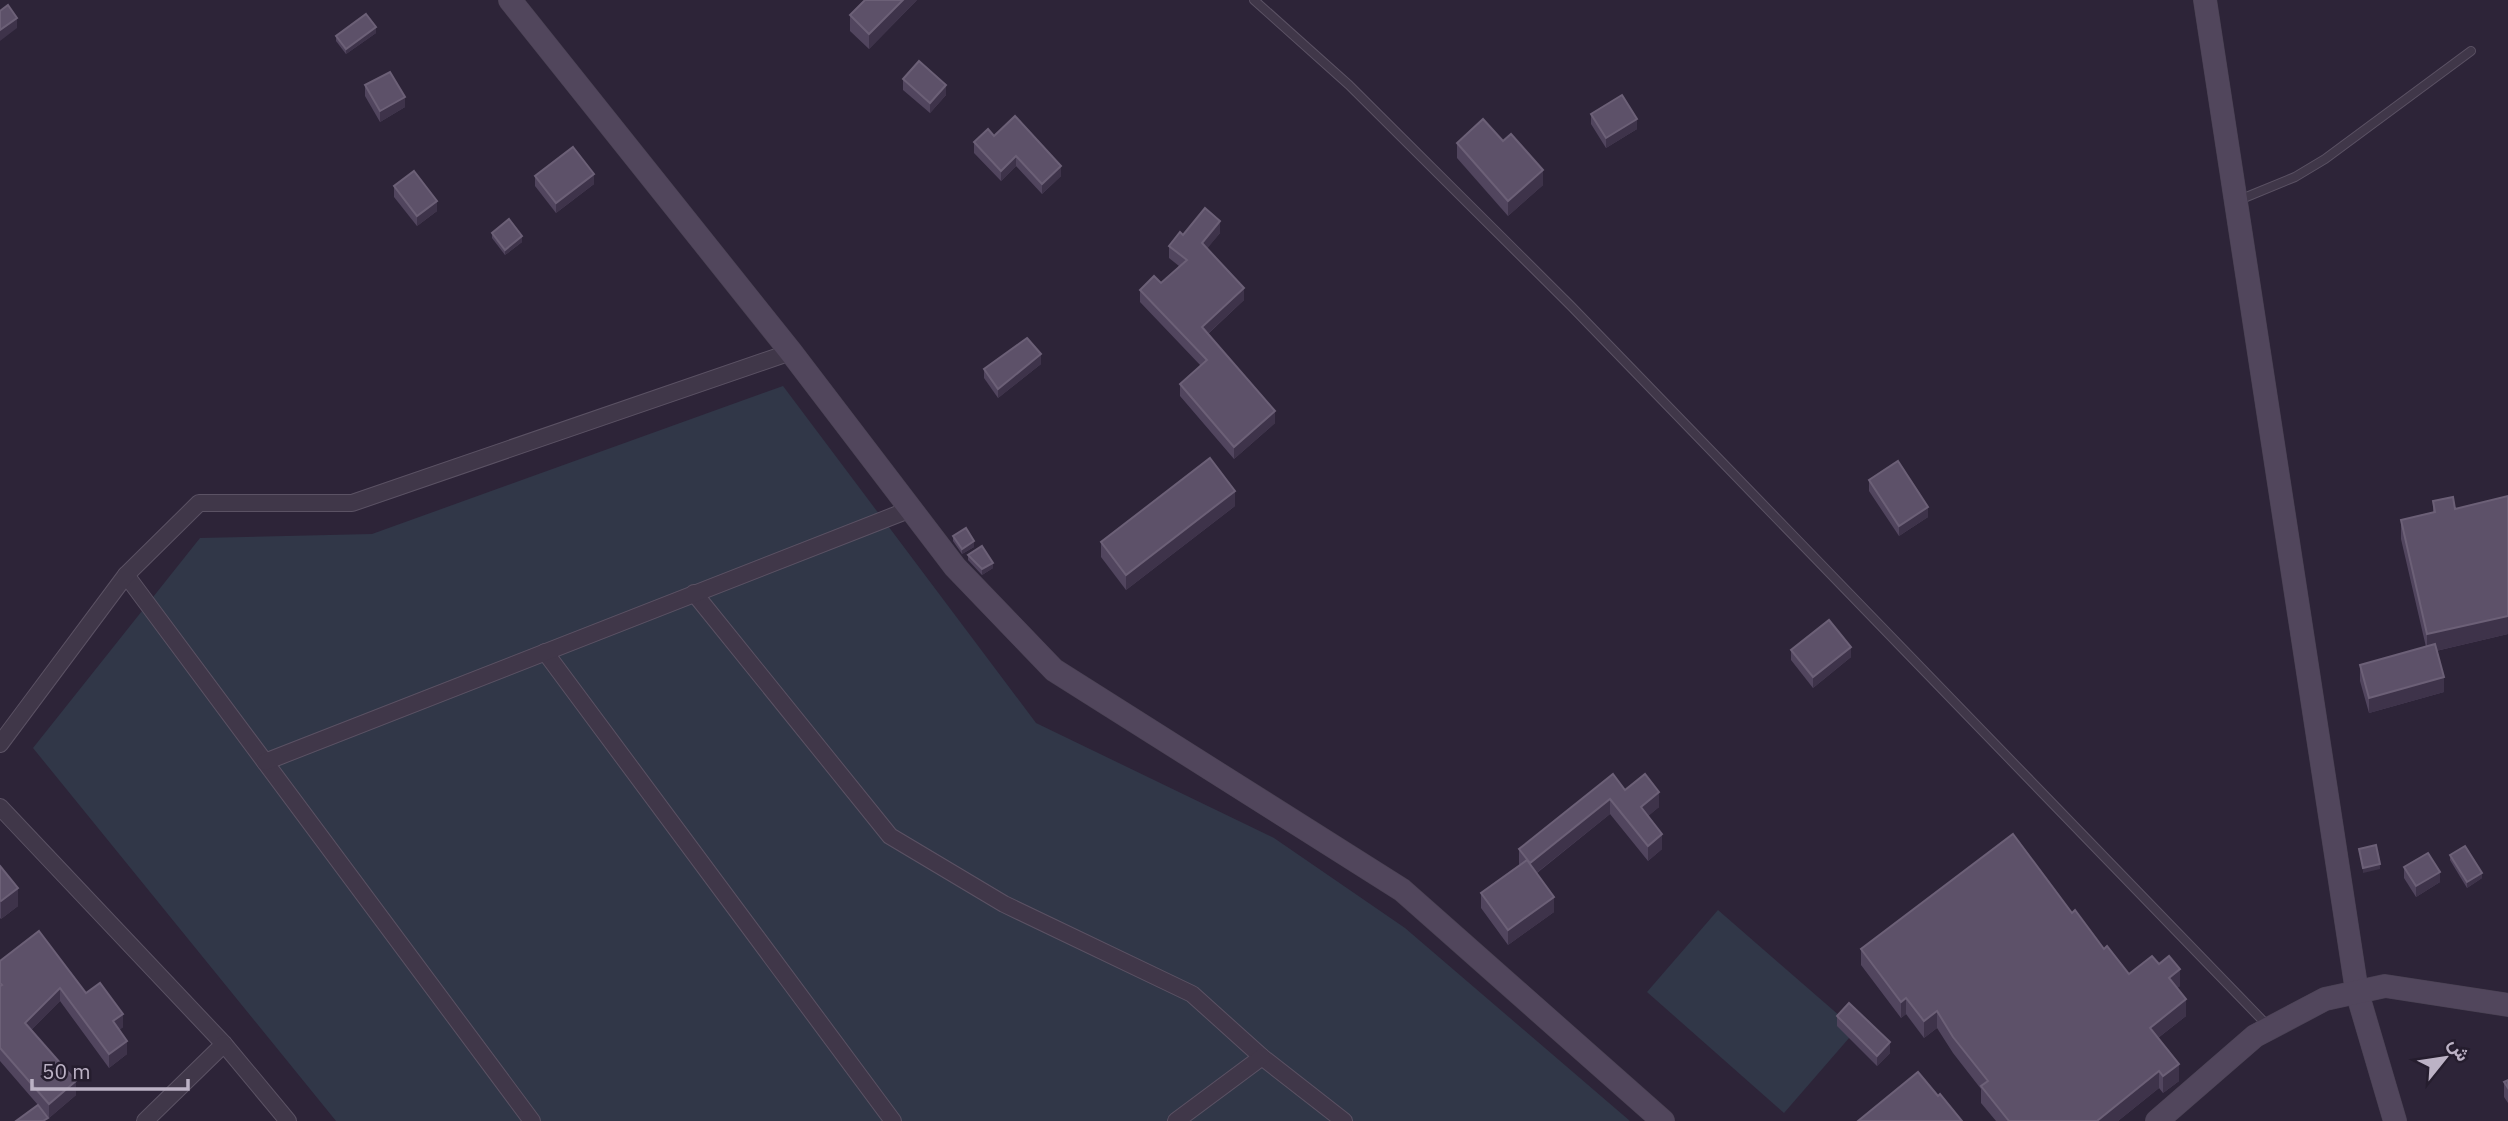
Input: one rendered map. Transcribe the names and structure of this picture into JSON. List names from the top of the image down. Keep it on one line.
{"scale_bar":"50 m","north":"top right"}
